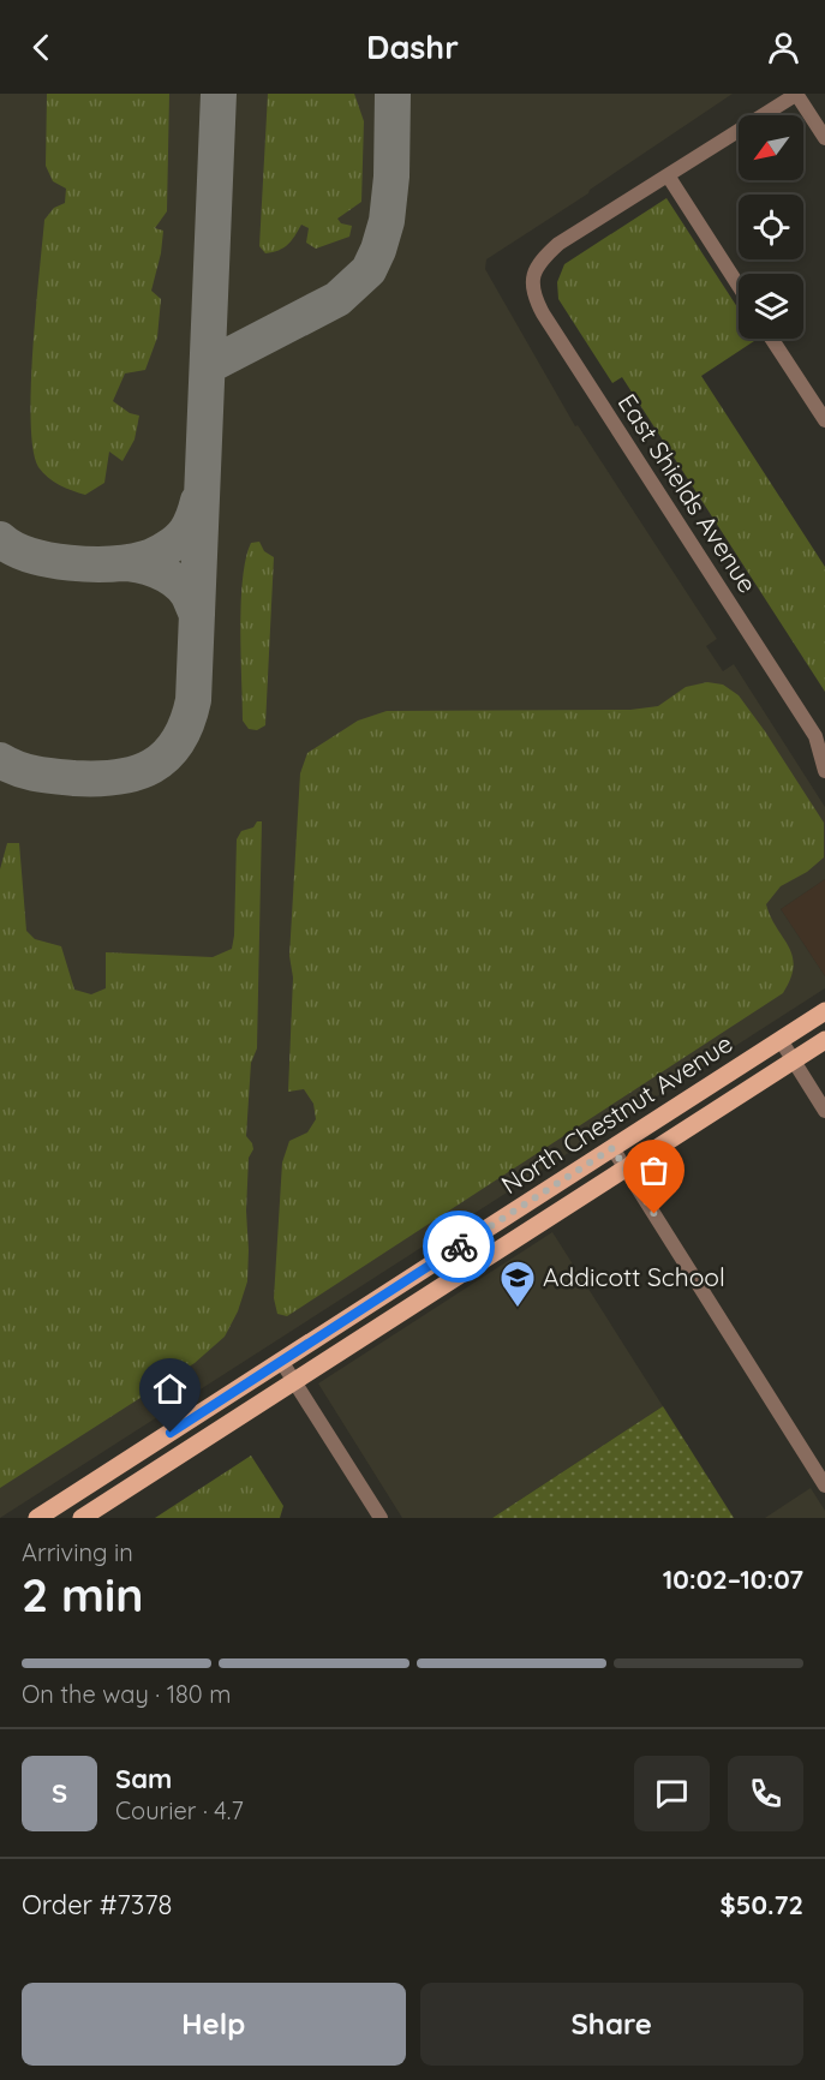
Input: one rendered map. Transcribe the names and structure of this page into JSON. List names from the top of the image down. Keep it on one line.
{"streets":{"main road":["North Chestnut Avenue"],"street":["East Shields Avenue"]},"places":{"school or university":["Addicott School"]},"north":"bottom left","page":{"header":"Dashr","heading":["2 min","Arriving in","10:02–10:07"],"panel":["Sam","Courier · 4.7","Order #7378","$50.72"],"bar":"On the way · 180 m","round":"S","buttons":["Help","Share"]}}
